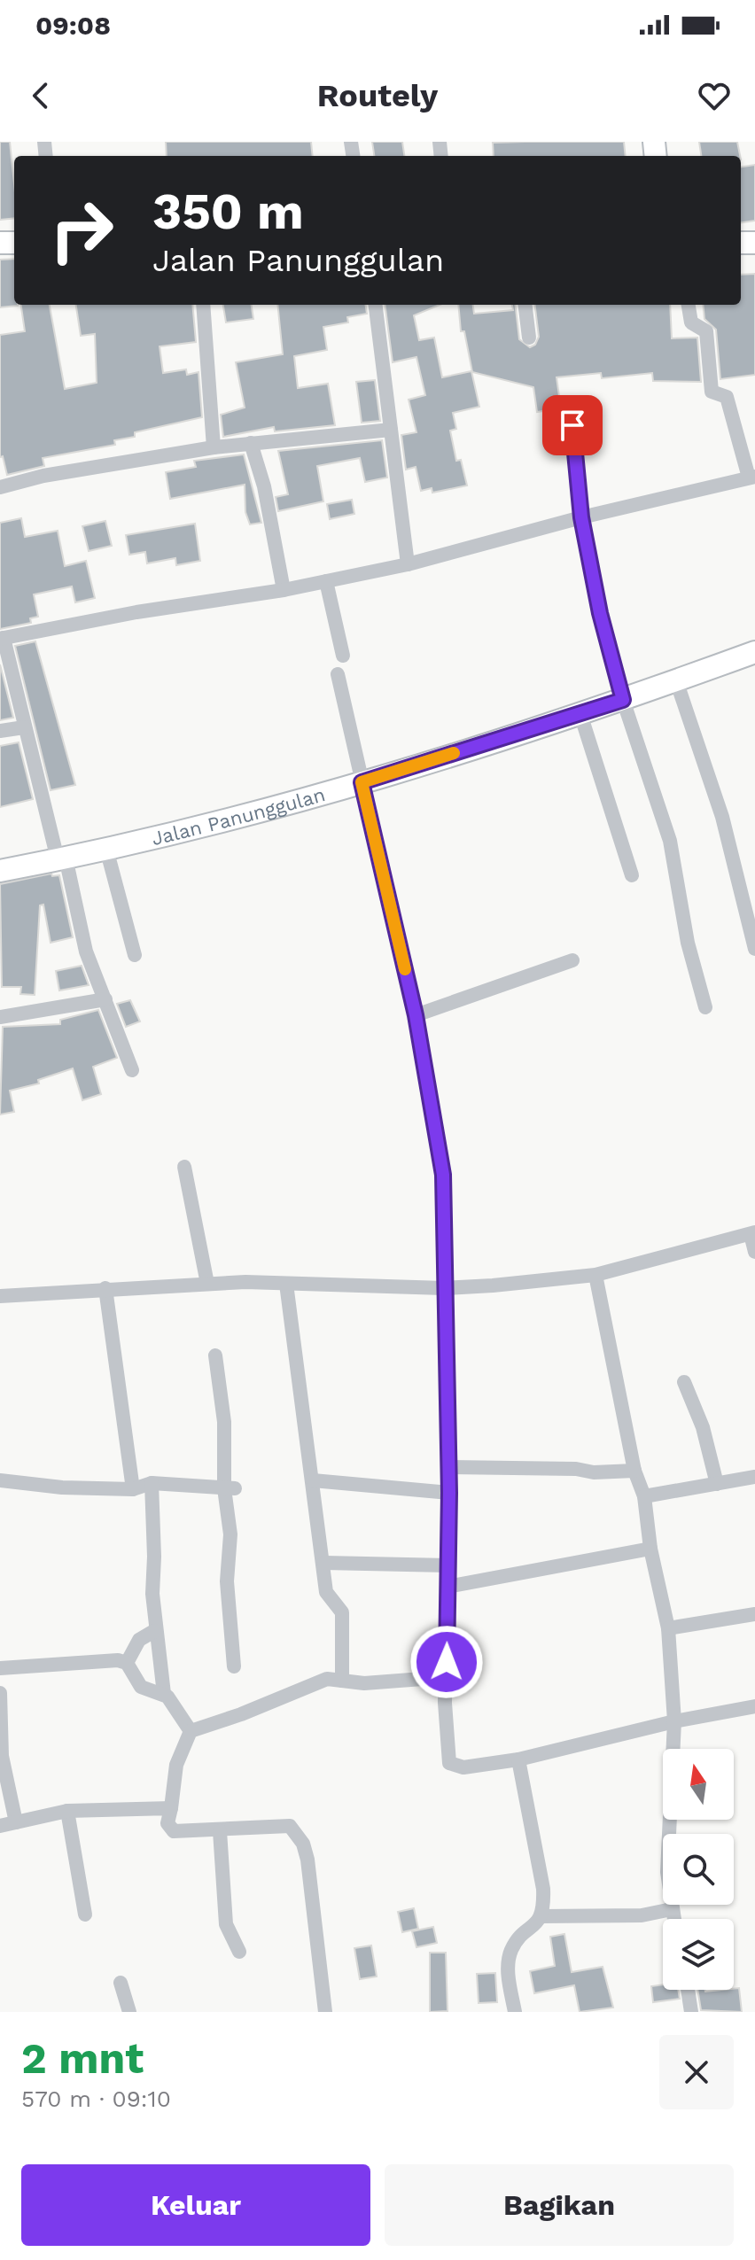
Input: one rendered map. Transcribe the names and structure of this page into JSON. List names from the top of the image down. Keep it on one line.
{"streets":{"main road":["Jalan Panunggulan"]},"north":"top","page":{"status":"09:08","header":"Routely","turn":["350 m","Jalan Panunggulan"],"heading":["2 mnt","570 m · 09:10"],"buttons":["Keluar","Bagikan"]}}
